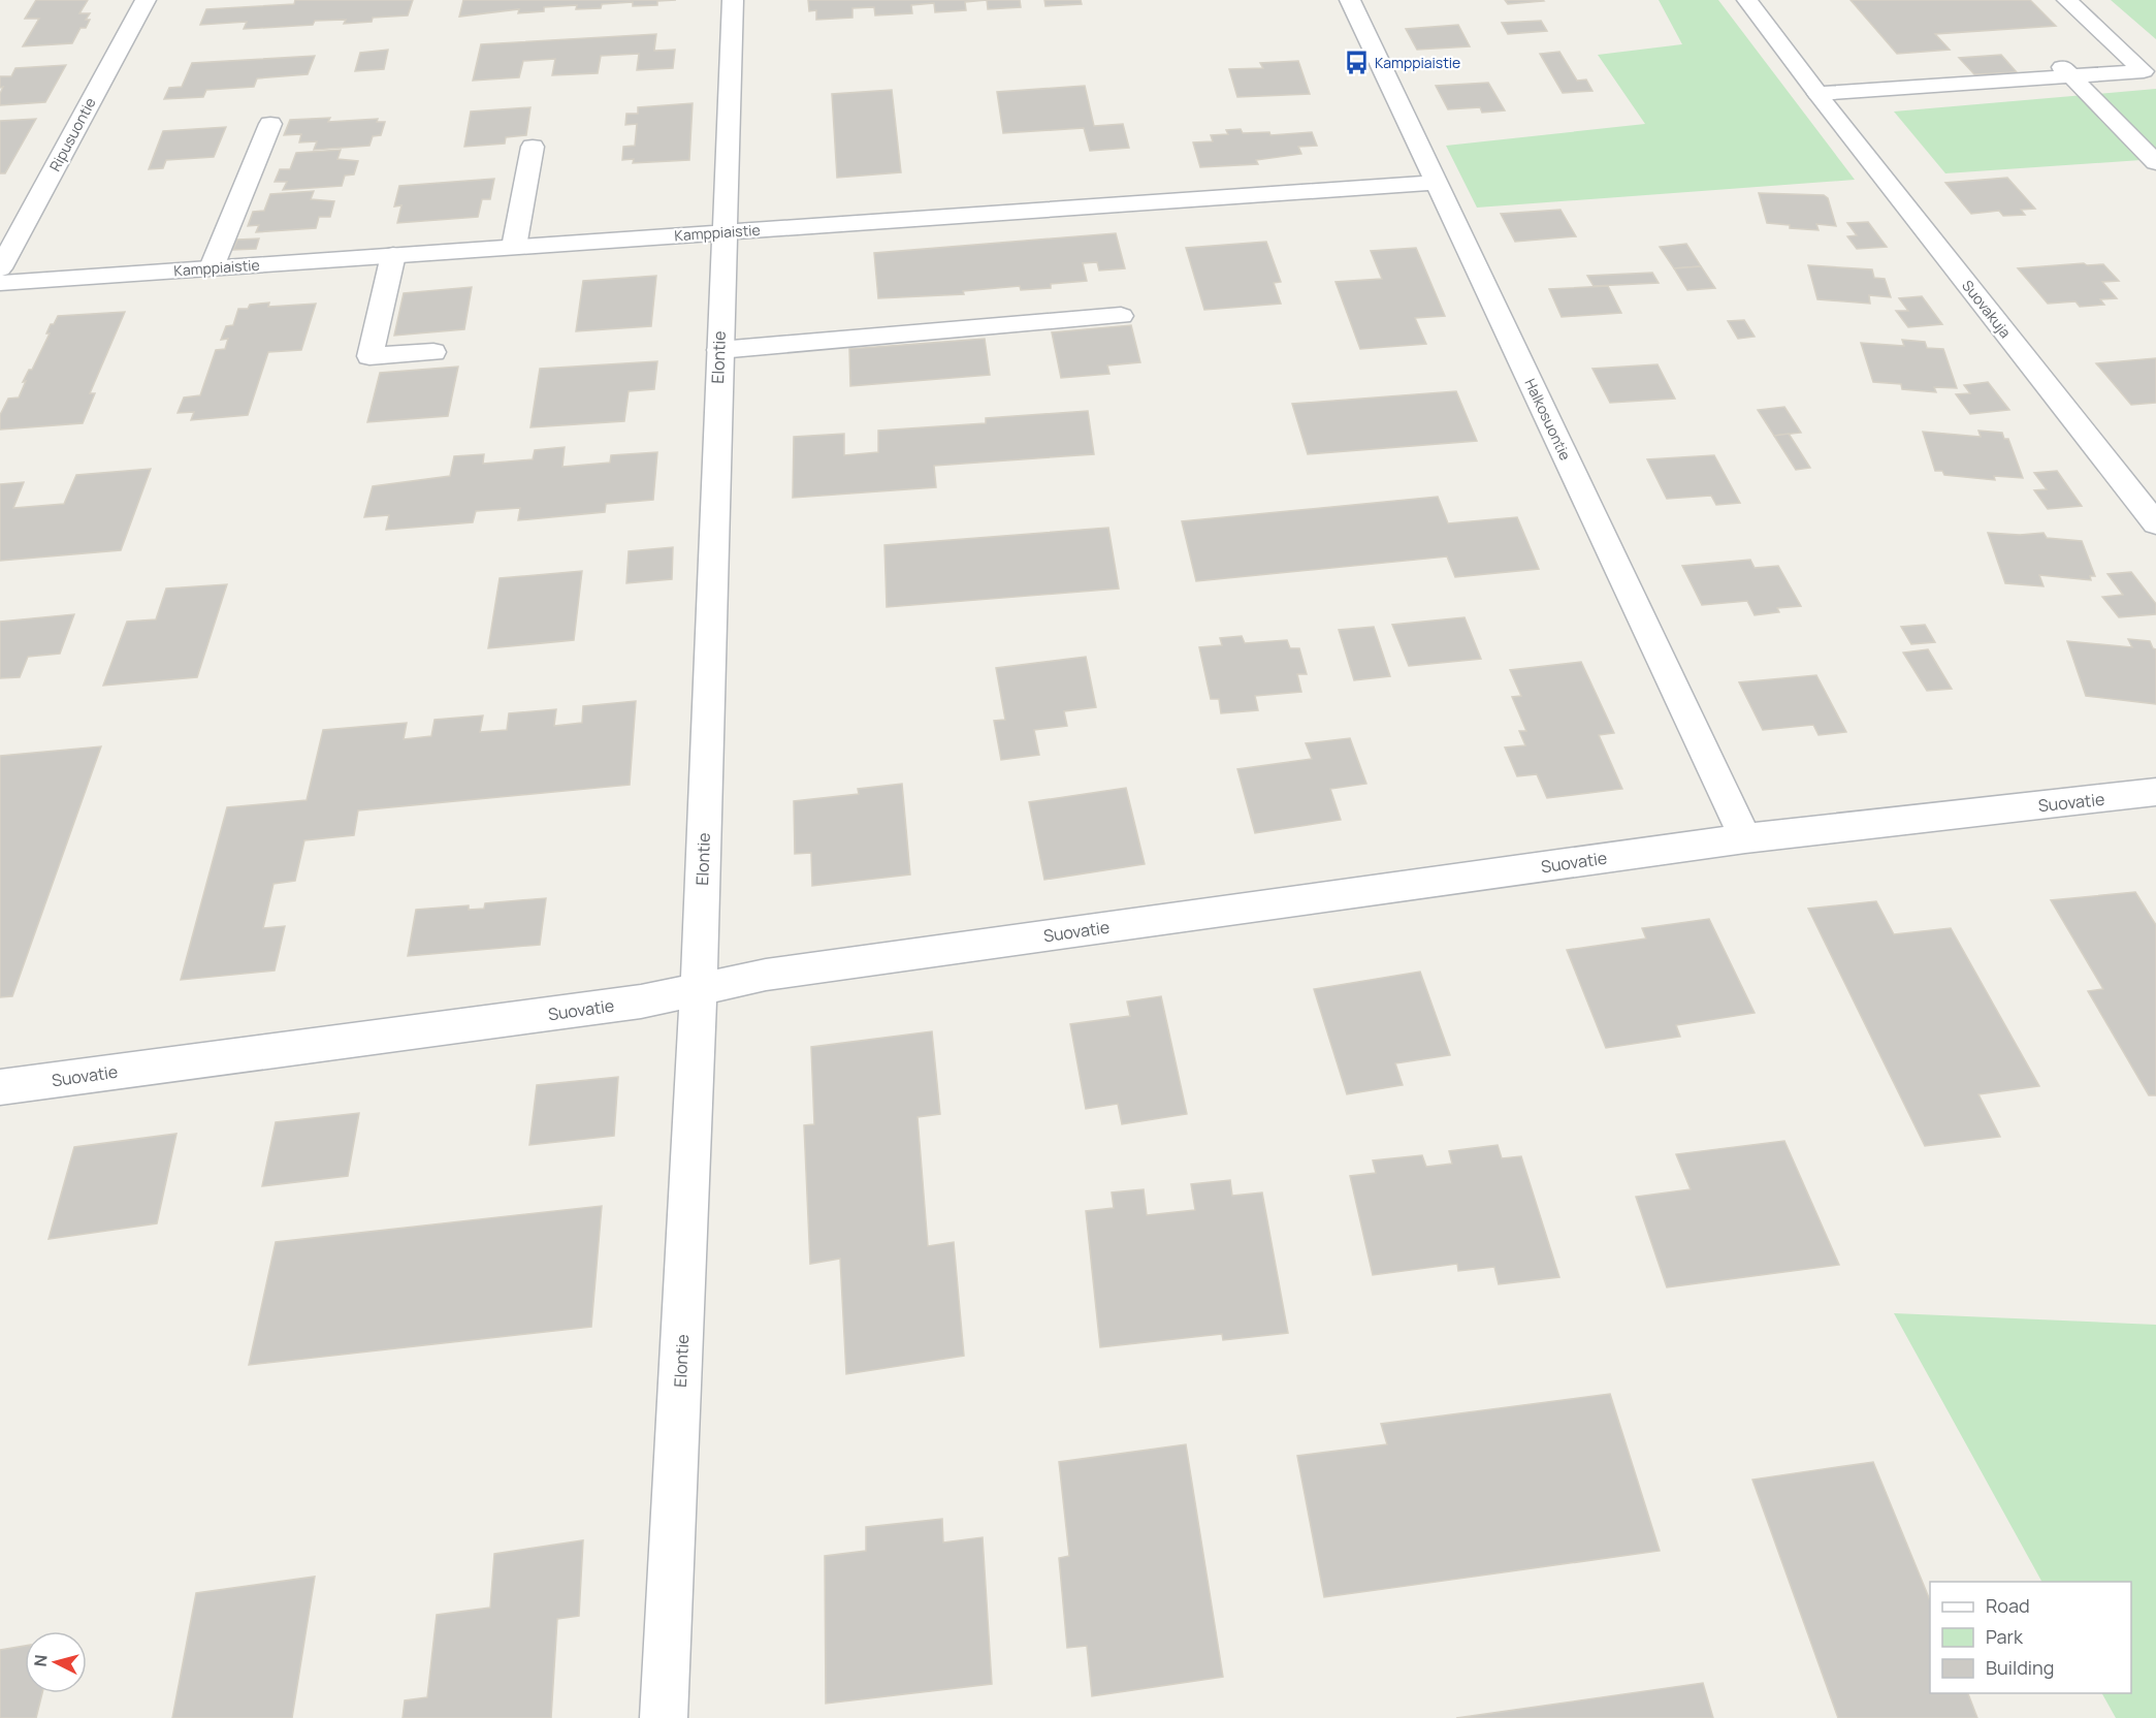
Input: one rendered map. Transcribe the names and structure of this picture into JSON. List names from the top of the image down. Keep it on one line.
{"streets":{"street":["Ripusuontie","Kamppiaistie","Suovakuja","Elontie","Halkosuontie","Suovatie"]},"crossings":[["Kamppiaistie","Elontie"],["Kamppiaistie","Halkosuontie"],["Elontie","Suovatie"],["Halkosuontie","Suovatie"]],"places":{"bus stop":["Kamppiaistie"]},"legend":["Road","Park","Building"],"north":"left"}
